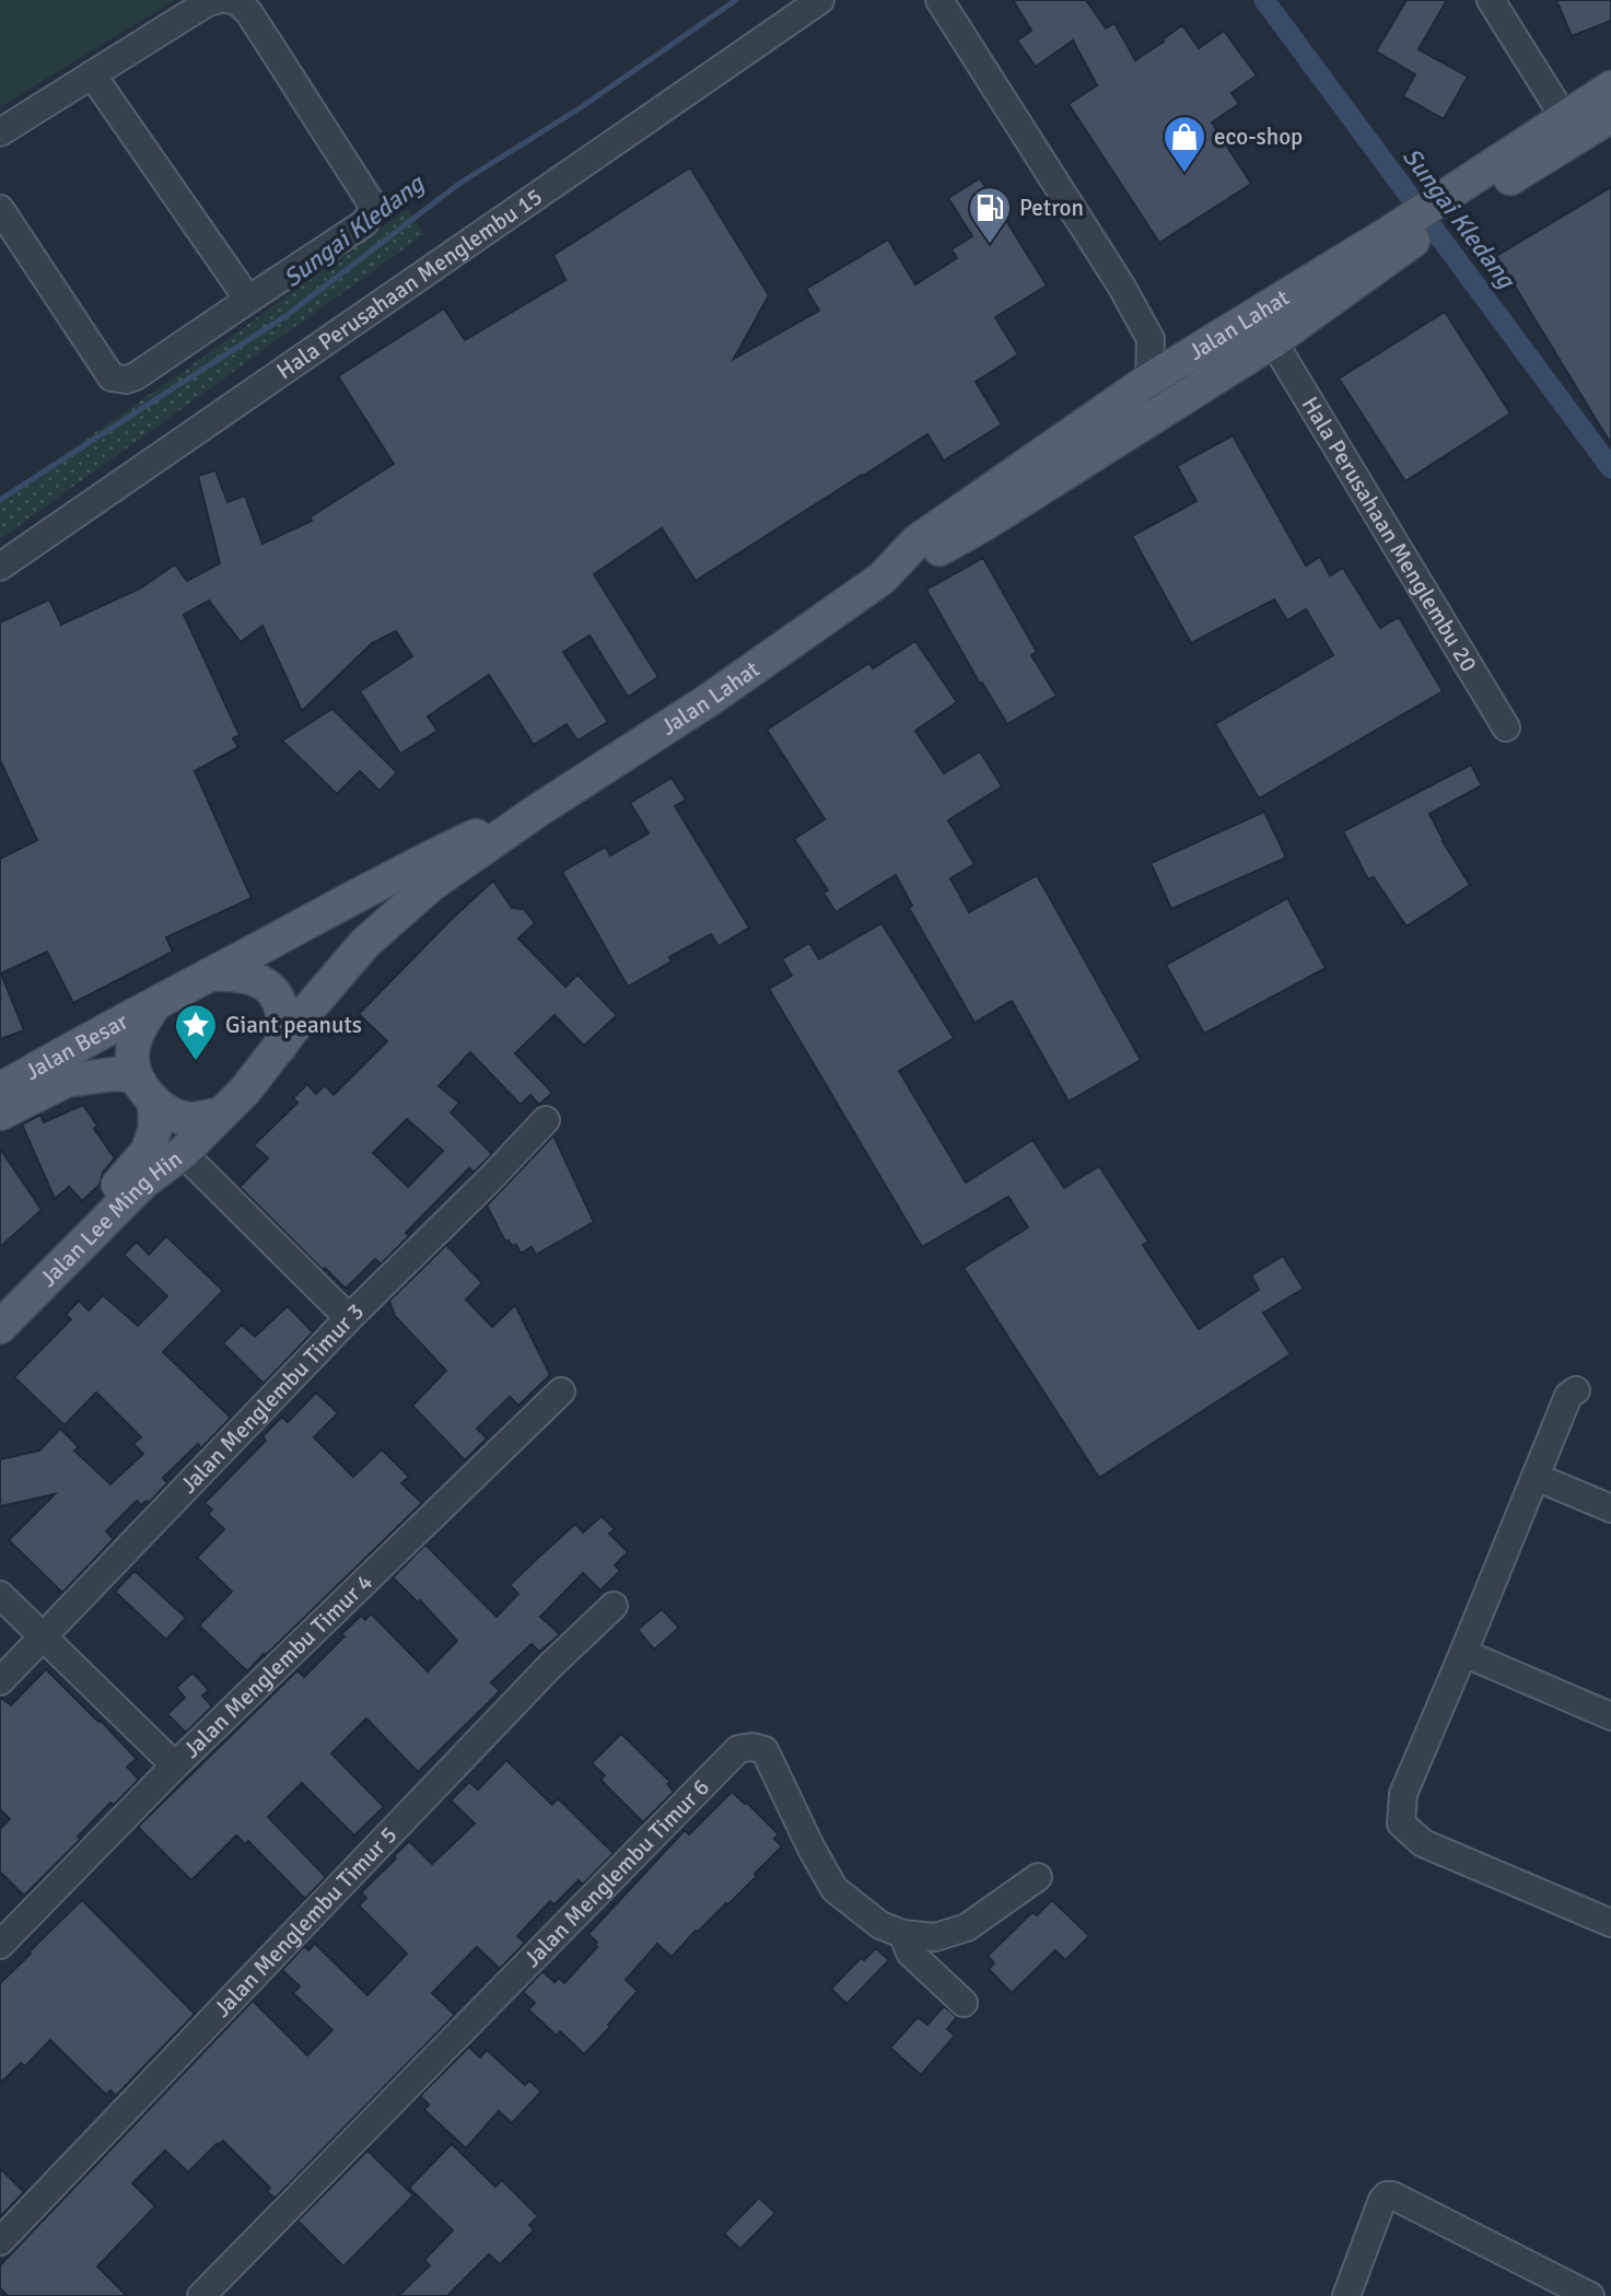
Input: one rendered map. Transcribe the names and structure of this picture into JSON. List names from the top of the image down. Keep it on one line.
{"streets":{"main road":["Jalan Lahat","Jalan Besar","Jalan Lee Ming Hin"],"street":["Hala Perusahaan Menglembu 15","Hala Perusahaan Menglembu 20","Jalan Menglembu Timur 3","Jalan Menglembu Timur 4","Jalan Menglembu Timur 6","Jalan Menglembu Timur 5"]},"crossings":[["Jalan Lahat","Hala Perusahaan Menglembu 20"],["Jalan Lahat","Jalan Besar"],["Jalan Lahat","Jalan Lee Ming Hin"],["Jalan Besar","Jalan Lee Ming Hin"]],"water":["Sungai Kledang"],"places":{"shop":["eco-shop"],"fuel station":["Petron"],"place":["Giant peanuts"]}}
